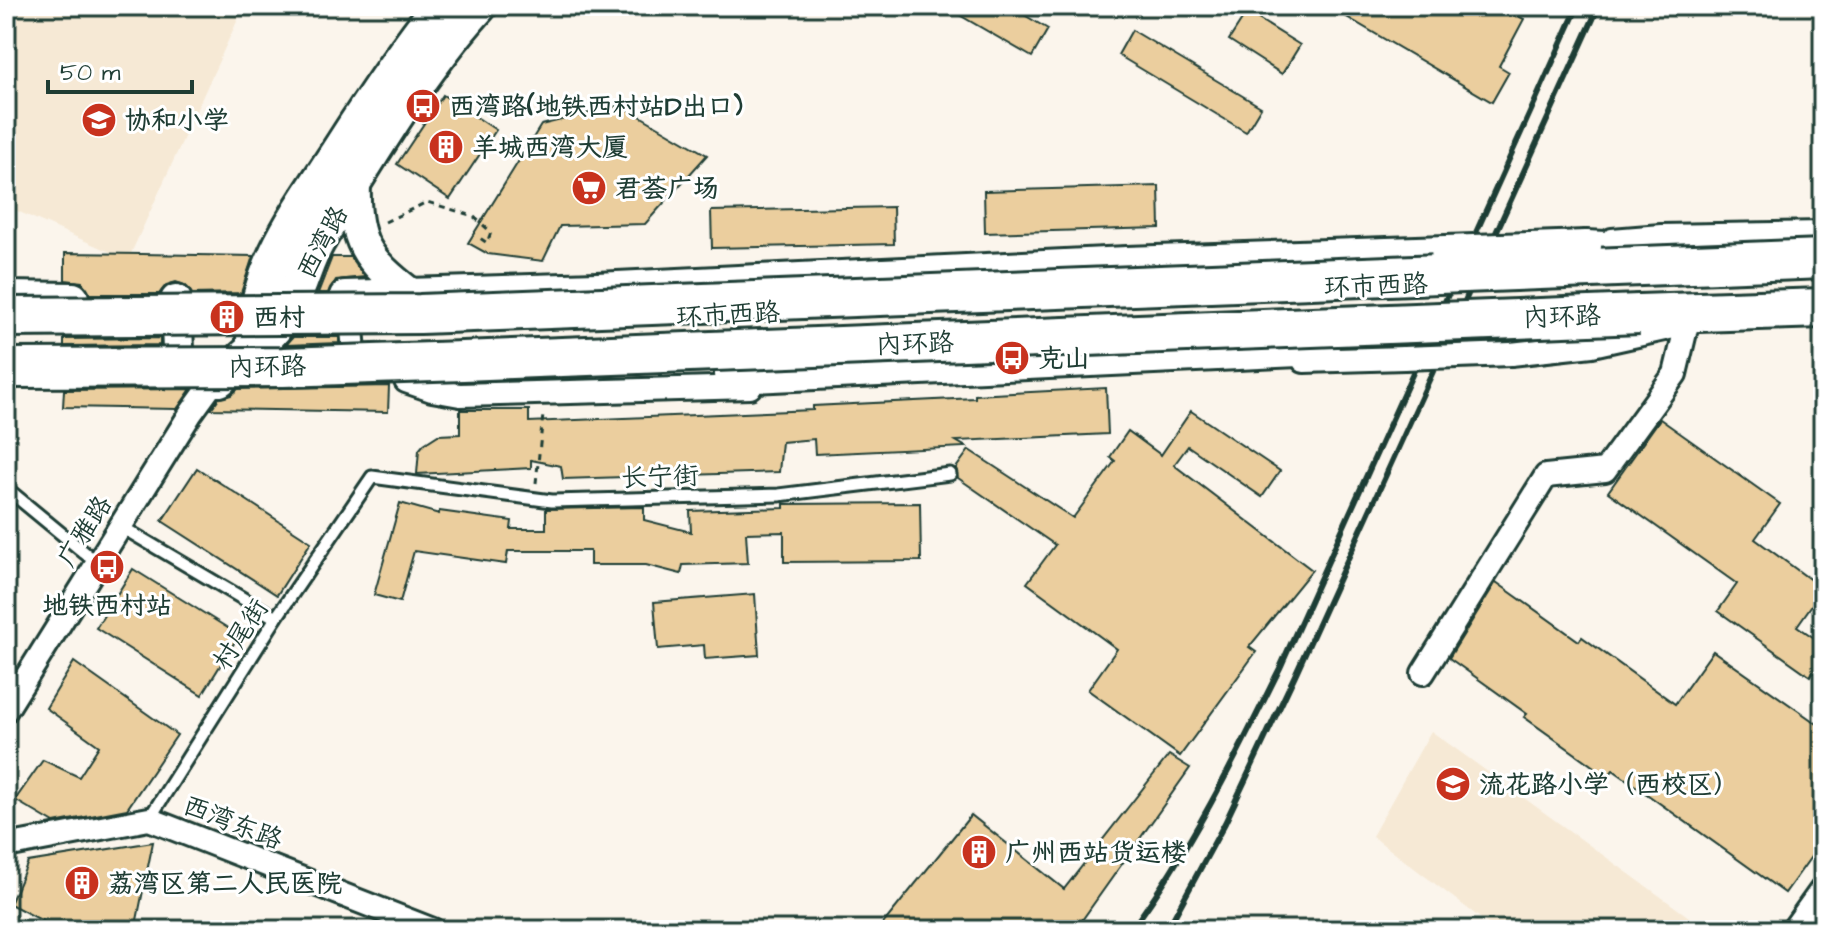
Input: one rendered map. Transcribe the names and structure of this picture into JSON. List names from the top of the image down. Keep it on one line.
{"streets":{"highway":["内环路"],"main road":["西湾路","环市西路"],"street":["广雅路","西湾东路"],"lane":["长宁街","村尾街"]},"crossings":[["西湾路","环市西路"],["西湾路","内环路"],["环市西路","内环路"],["长宁街","村尾街"],["村尾街","西湾东路"]],"places":{"bus stop":["西湾路(地铁西村站D出口)","克山","地铁西村站"],"school or university":["协和小学","流花路小学（西校区）"],"building":["羊城西湾大厦","西村","广州西站货运楼","荔湾区第二人民医院"],"supermarket":["君荟广场"]},"scale_bar":"50 m"}
